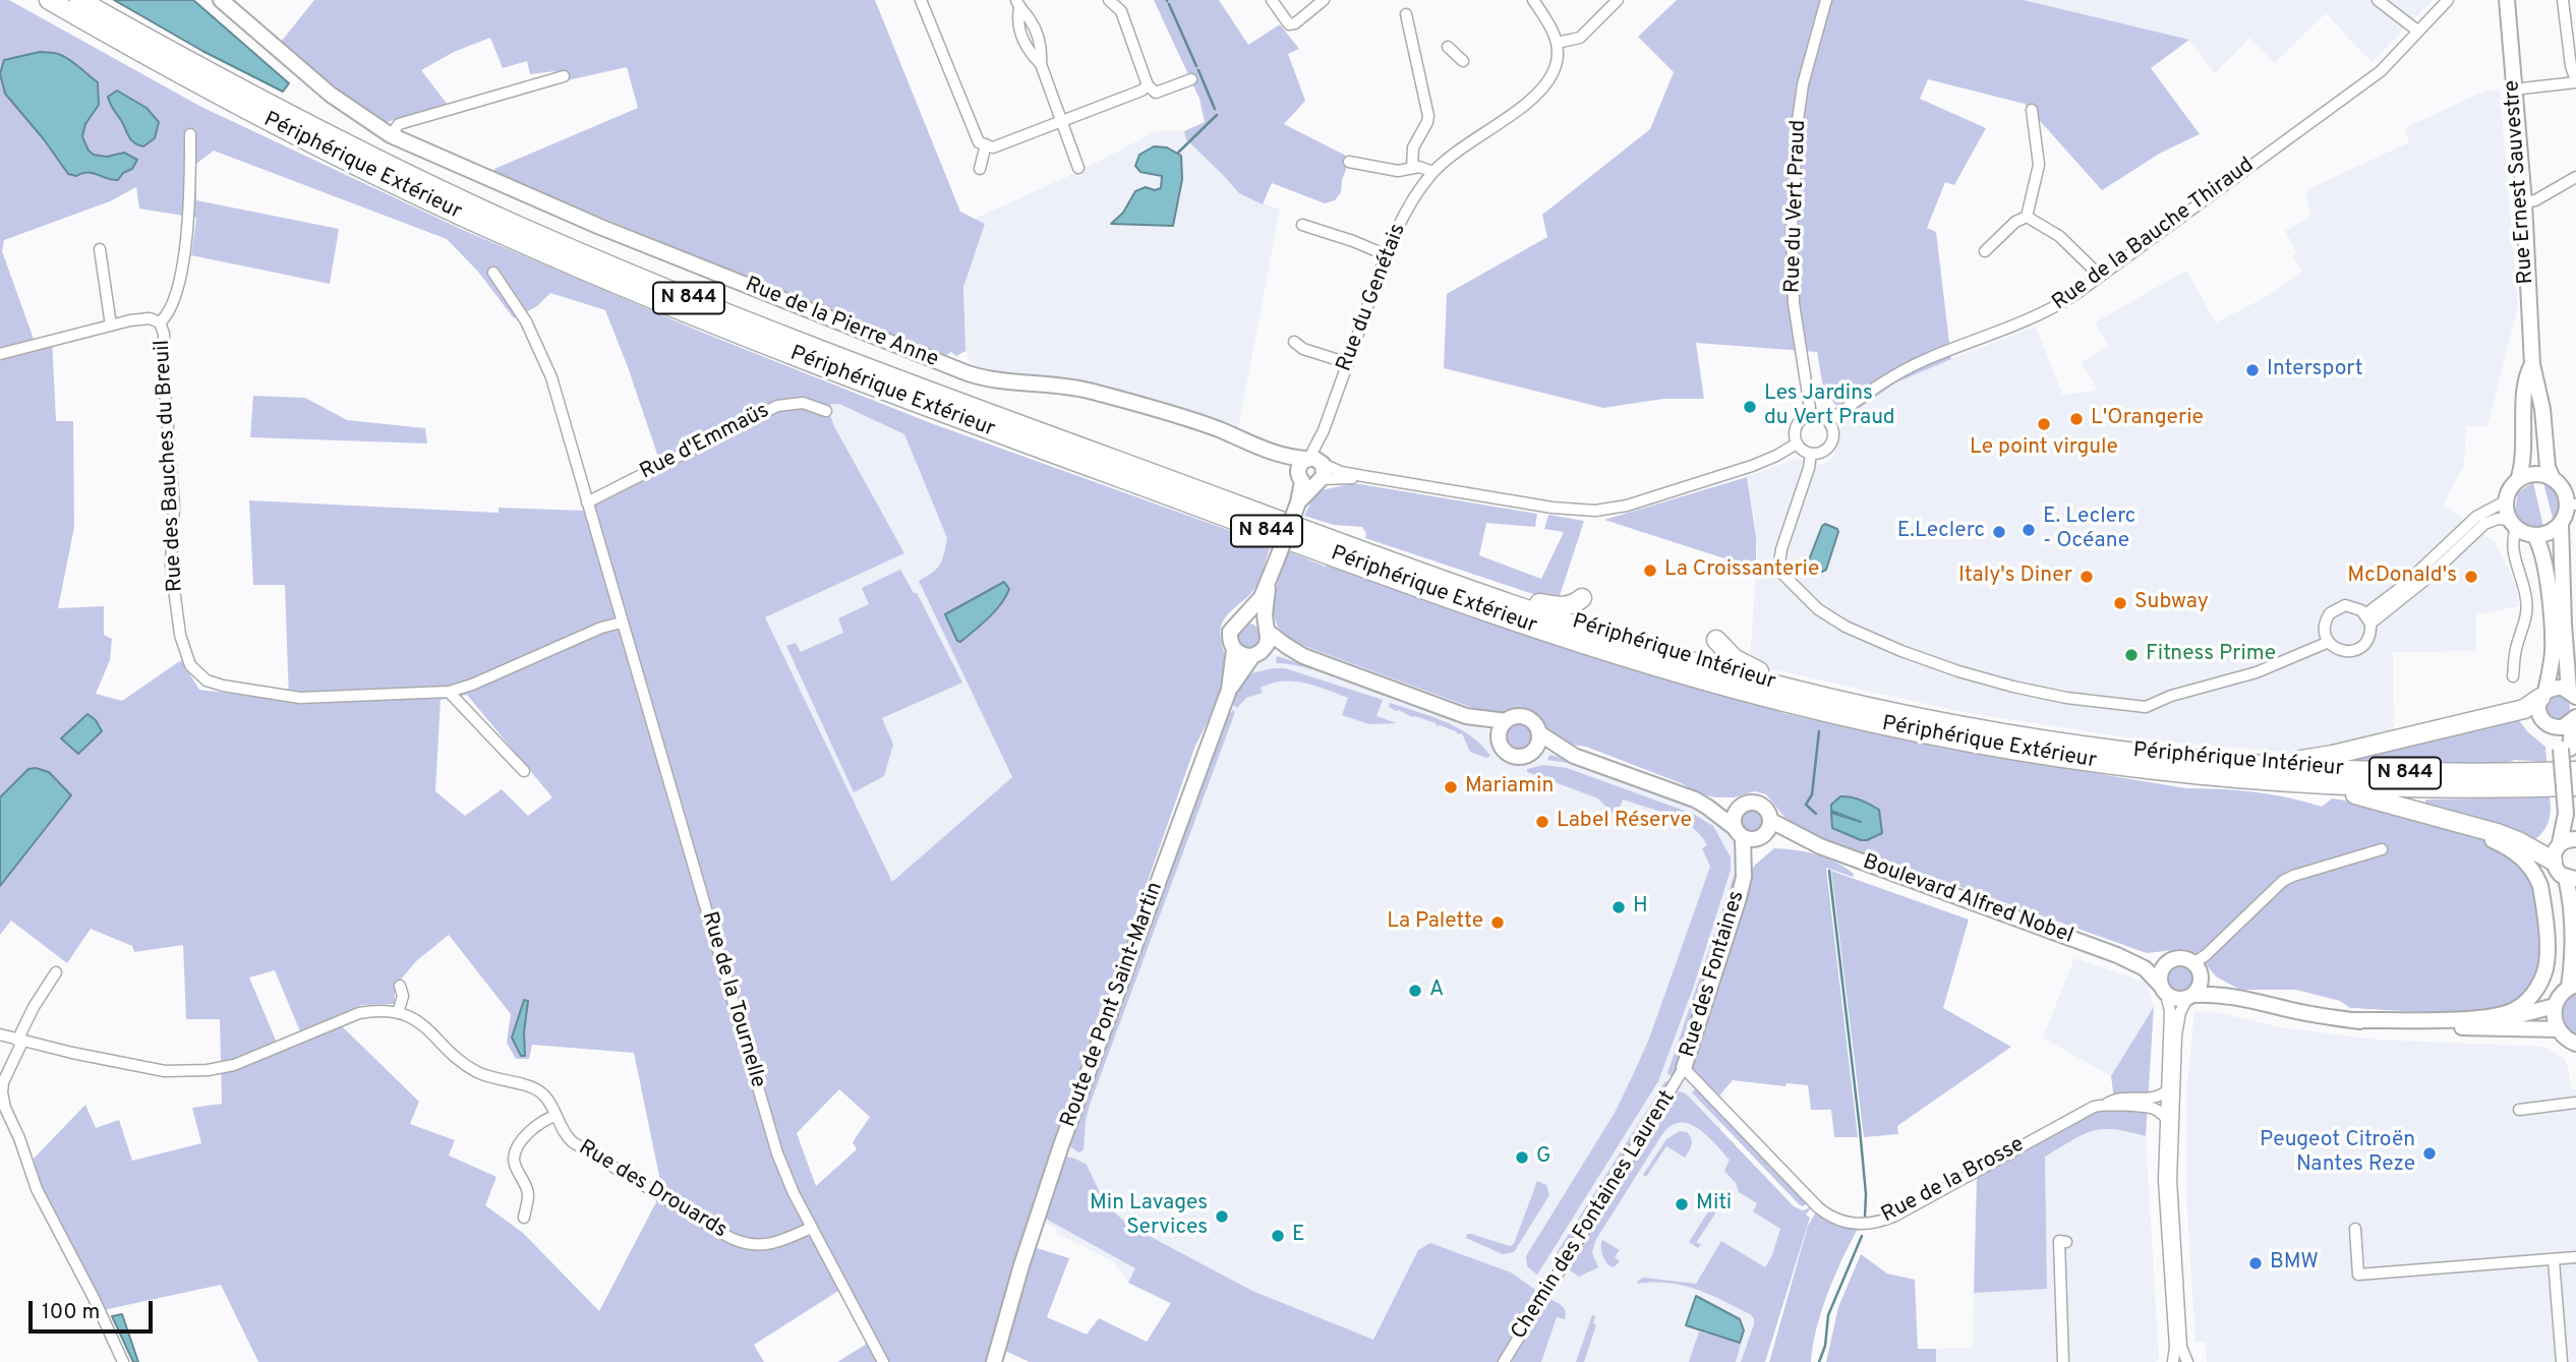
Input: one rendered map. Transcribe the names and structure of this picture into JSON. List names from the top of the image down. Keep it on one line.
{"streets":{"highway":["Périphérique Extérieur","N 844","Périphérique Intérieur"],"main road":["Rue Ernest Sauvestre","Rue de la Pierre Anne","Boulevard Alfred Nobel","Rue des Fontaines","Route de Pont Saint-Martin"],"street":["Rue du Vert Praud","Rue de la Bauche Thiraud","Rue du Genétais","Rue d'Emmaüs","Rue des Bauches du Breuil","Rue de la Tournelle","Rue de la Brosse","Rue des Drouards","Chemin des Fontaines Laurent"]},"crossings":[["Rue du Vert Praud","Rue de la Bauche Thiraud"],["Rue du Genétais","Rue de la Pierre Anne"],["Rue d'Emmaüs","Rue de la Tournelle"],["Boulevard Alfred Nobel","Rue des Fontaines"],["Rue des Fontaines","Rue de la Brosse"],["Rue des Fontaines","Chemin des Fontaines Laurent"],["Rue de la Tournelle","Rue des Drouards"],["Rue de la Brosse","Chemin des Fontaines Laurent"]],"places":["Intersport","Les Jardins du Vert Praud","L'Orangerie","Le point virgule","E. Leclerc - Océane","E.Leclerc","La Croissanterie","Italy's Diner","McDonald's","Subway","Fitness Prime","Mariamin","Label Réserve","H","La Palette","A","Peugeot Citroën Nantes Reze","G","Miti","Min Lavages Services","E","BMW"],"scale_bar":"100 m"}
